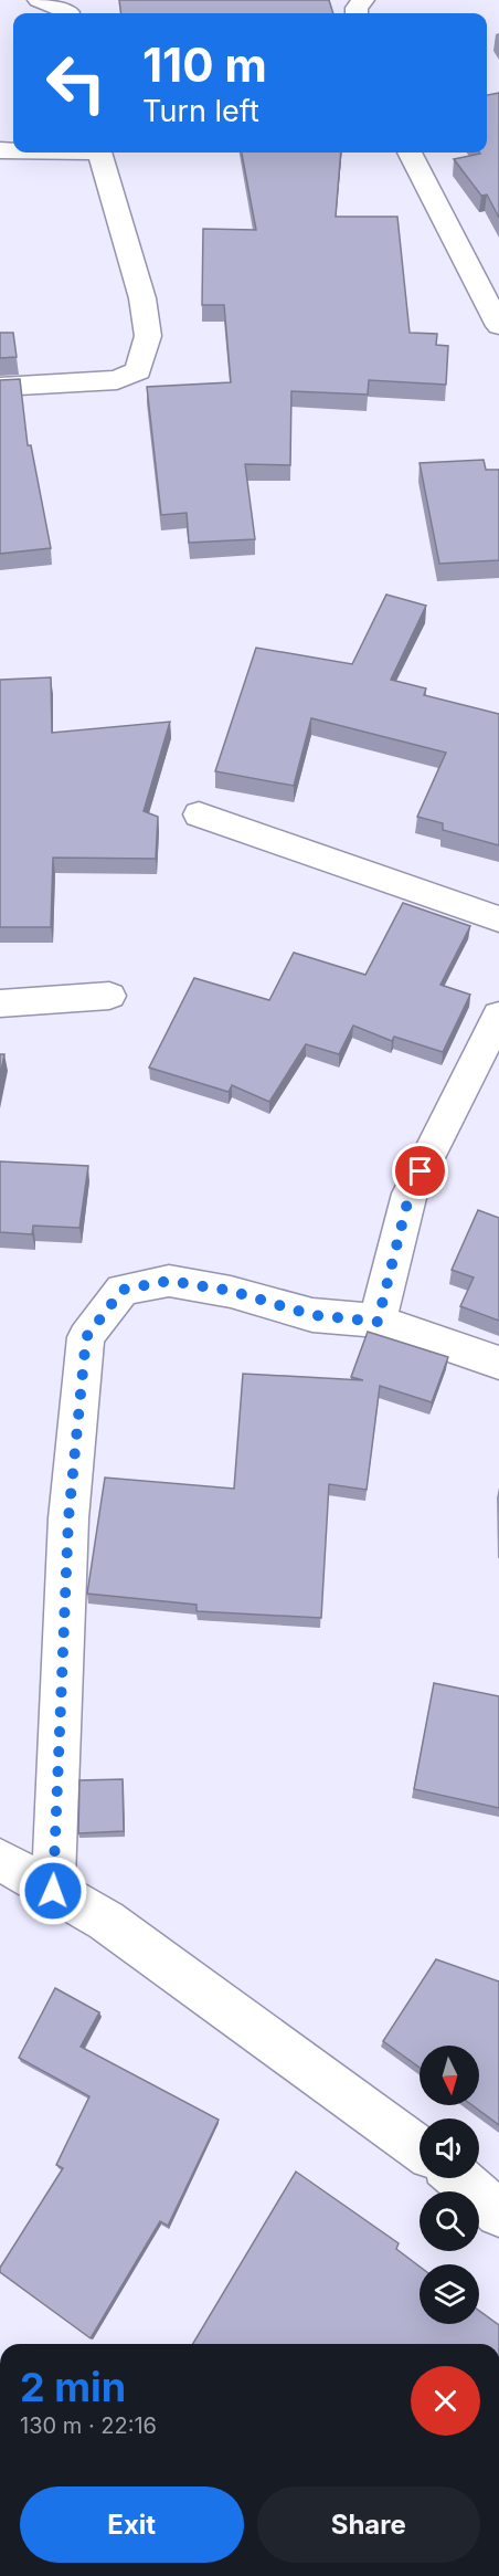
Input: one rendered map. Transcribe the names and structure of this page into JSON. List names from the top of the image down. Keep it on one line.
{"north":"bottom","page":{"turn":["110 m","Turn left"],"heading":["2 min","130 m · 22:16"],"buttons":["Exit","Share"]}}
